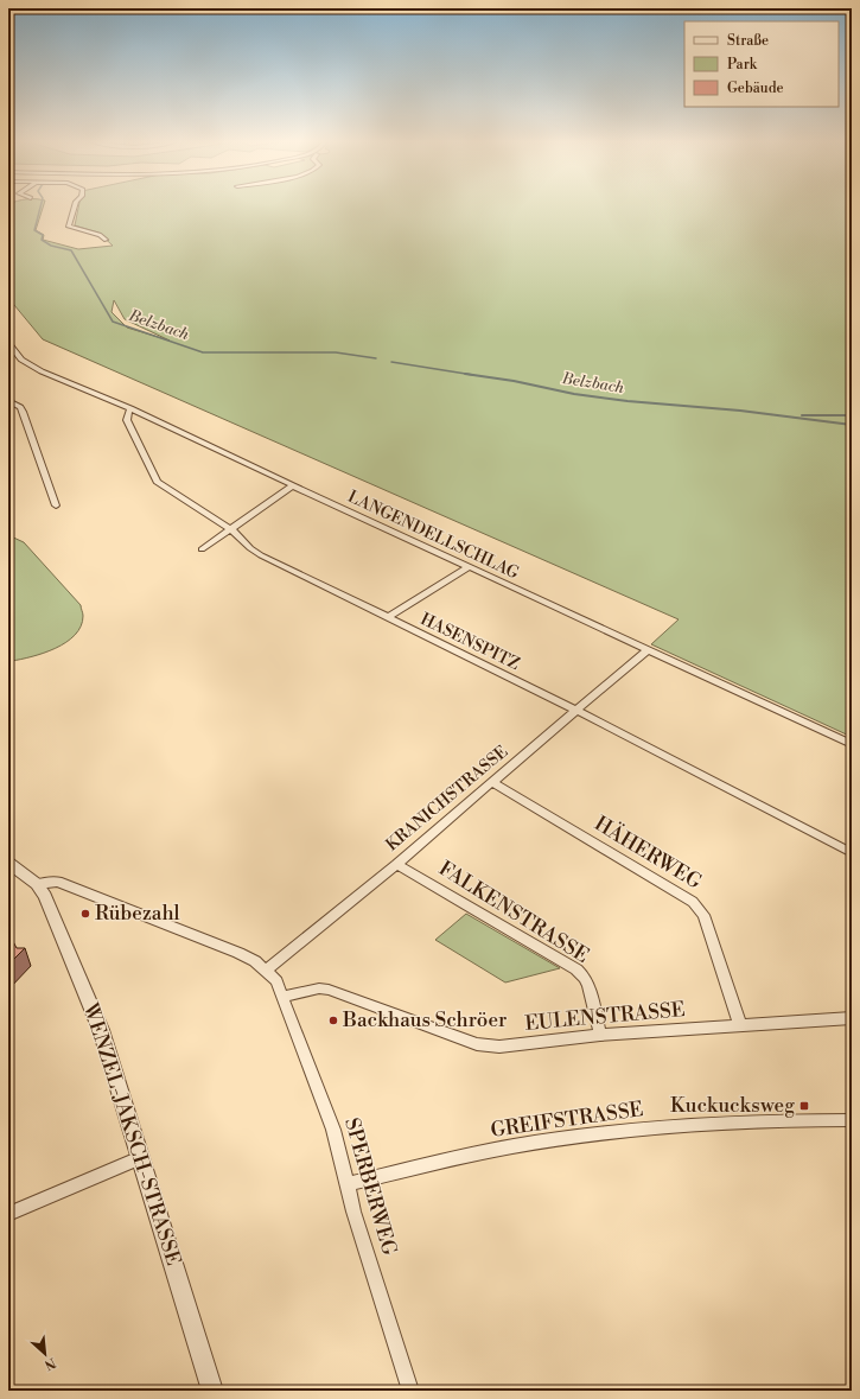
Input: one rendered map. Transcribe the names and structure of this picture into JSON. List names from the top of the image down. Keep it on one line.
{"streets":{"street":["LANGENDELLSCHLAG","HASENSPITZ","KRANICHSTRASSE","HÄHERWEG","FALKENSTRASSE","EULENSTRASSE","GREIFSTRASSE","WENZEL-JAKSCH-STRASSE","SPERBERWEG"]},"crossings":[["LANGENDELLSCHLAG","HASENSPITZ"],["LANGENDELLSCHLAG","KRANICHSTRASSE"],["HASENSPITZ","KRANICHSTRASSE"],["KRANICHSTRASSE","HÄHERWEG"],["KRANICHSTRASSE","FALKENSTRASSE"],["HÄHERWEG","EULENSTRASSE"],["FALKENSTRASSE","EULENSTRASSE"],["EULENSTRASSE","SPERBERWEG"],["GREIFSTRASSE","SPERBERWEG"]],"water":["Belzbach"],"places":{"other":["Rübezahl","Backhaus Schröer"],"transit":["Kuckucksweg"]},"legend":["Straße","Park","Gebäude"],"north":"bottom right"}
